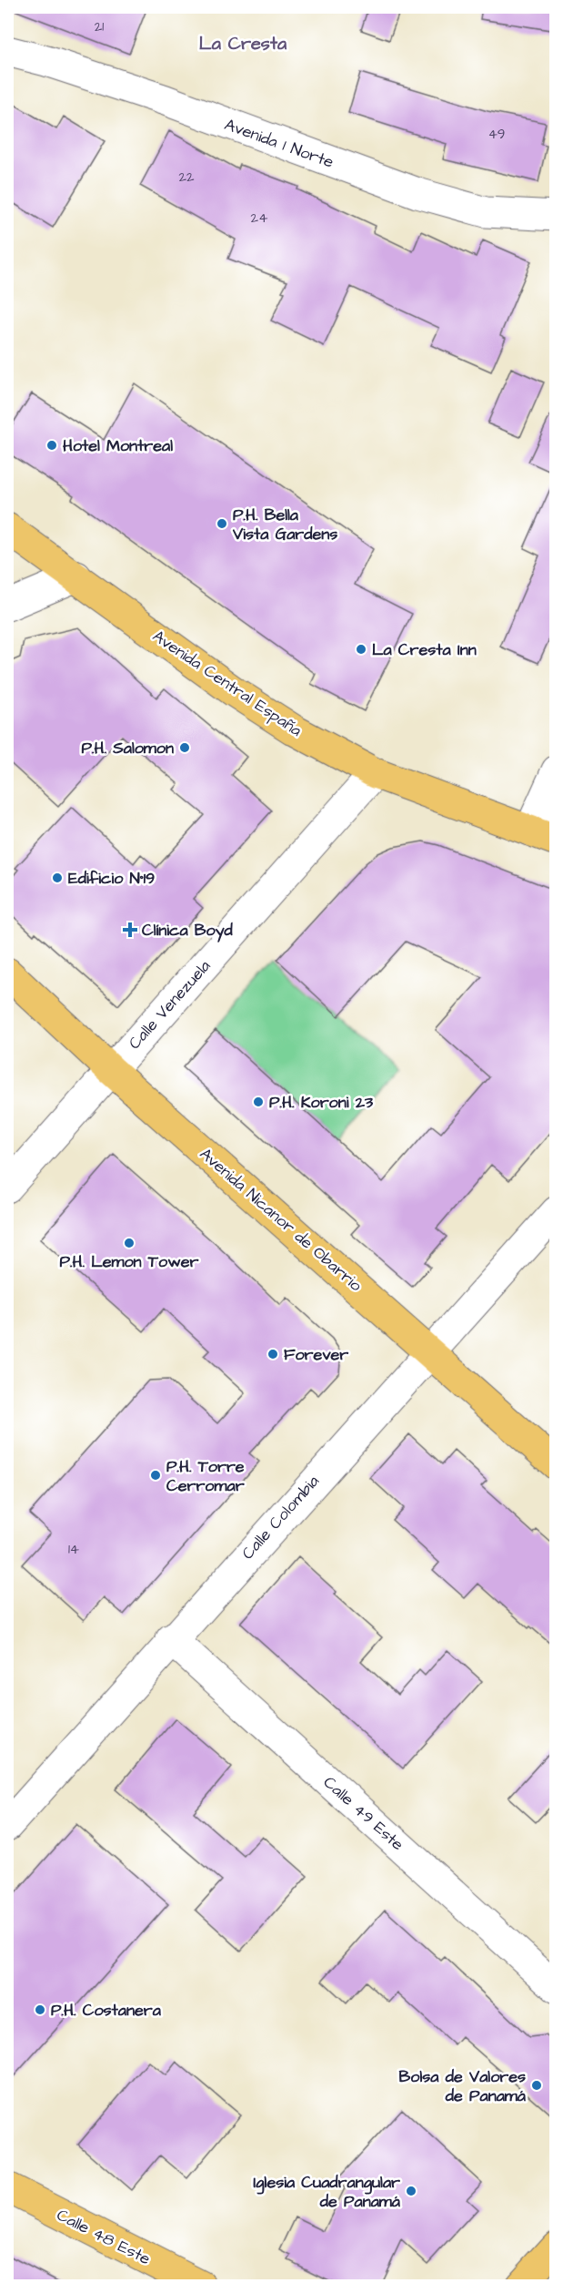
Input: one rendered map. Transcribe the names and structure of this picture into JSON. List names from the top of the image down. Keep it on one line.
{"streets":{"main road":["Avenida Central España","Avenida Nicanor de Obarrio","Calle 48 Este"],"street":["Avenida 1 Norte","Calle Venezuela","Calle Colombia","Calle 49 Este"]},"crossings":[["Avenida Central España","Calle Venezuela"],["Calle Venezuela","Avenida Nicanor de Obarrio"],["Avenida Nicanor de Obarrio","Calle Colombia"],["Calle Colombia","Calle 49 Este"]],"districts":["La Cresta"],"places":{"other":["Hotel Montreal","P.H. Bella Vista Gardens","La Cresta Inn","P.H. Salomon","Edificio N°19","P.H. Koroni 23","P.H. Lemon Tower","Forever","P.H. Torre Cerromar","P.H. Costanera","Bolsa de Valores de Panamá","Iglesia Cuadrangular de Panamá"],"health":["Clínica Boyd"]},"house_numbers":["21","49","22","24","14"]}
